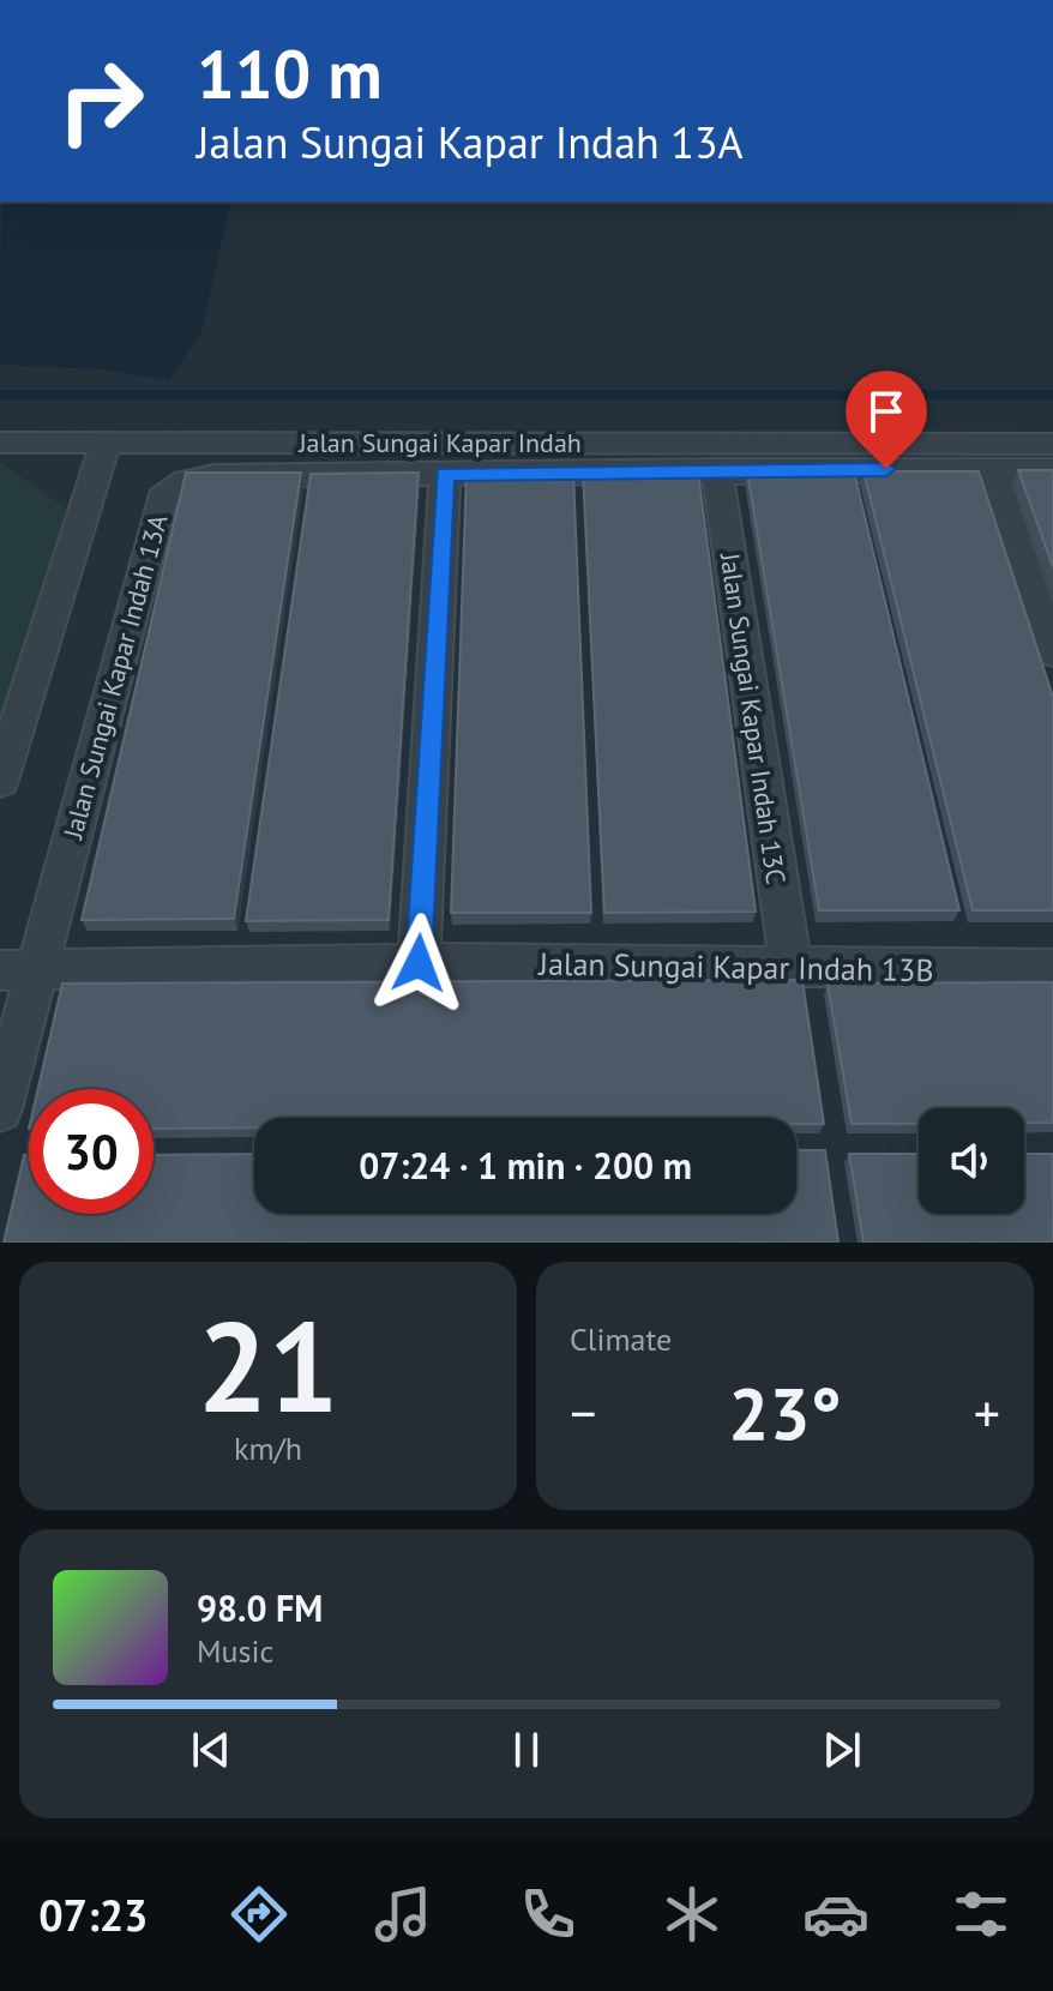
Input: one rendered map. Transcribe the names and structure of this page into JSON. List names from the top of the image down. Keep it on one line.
{"streets":{"street":["Jalan Sungai Kapar Indah","Jalan Sungai Kapar Indah 13A","Jalan Sungai Kapar Indah 13C","Jalan Sungai Kapar Indah 13B"]},"crossings":[["Jalan Sungai Kapar Indah 13A","Jalan Sungai Kapar Indah 13C"],["Jalan Sungai Kapar Indah 13A","Jalan Sungai Kapar Indah 13B"],["Jalan Sungai Kapar Indah 13C","Jalan Sungai Kapar Indah 13B"]],"page":{"turn":["110 m","Jalan Sungai Kapar Indah 13A"],"limit":"30","trip":"07:24 · 1 min · 200 m","tile":[["21","km/h"],"Climate"],"heat":["−","23°","+"],"song":["98.0 FM","Music"],"tabs":"07:23"}}
